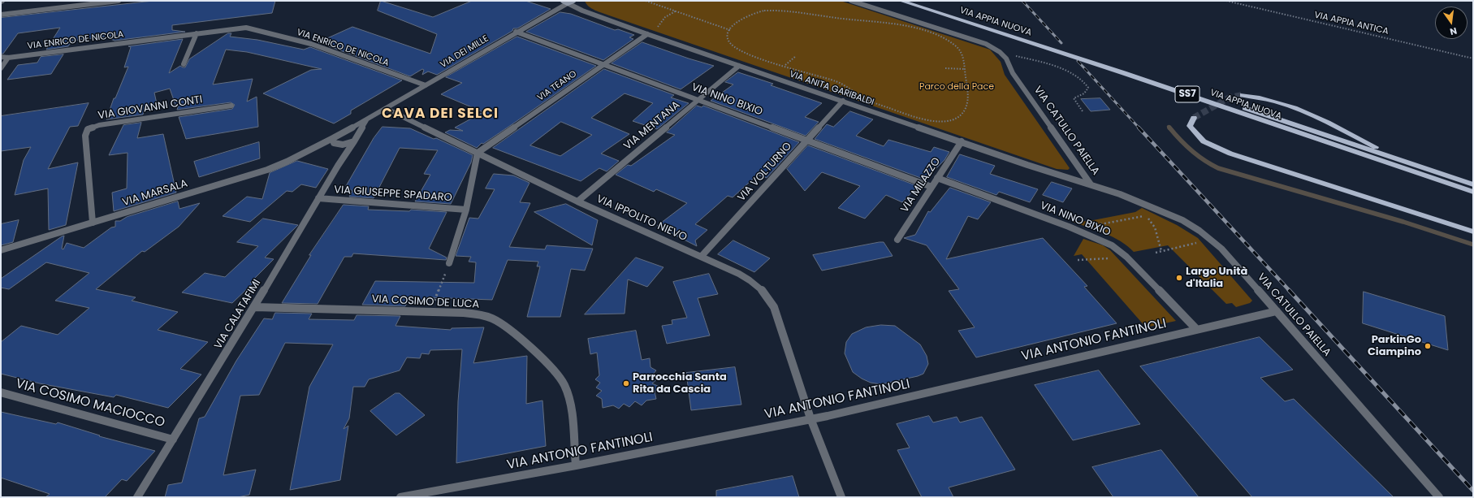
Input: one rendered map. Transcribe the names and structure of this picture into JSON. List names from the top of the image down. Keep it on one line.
{"streets":{"main road":["VIA APPIA NUOVA","SS7"],"street":["VIA ENRICO DE NICOLA","VIA DEI MILLE","VIA TEANO","VIA ANITA GARIBALDI","VIA NINO BIXIO","VIA GIOVANNI CONTI","VIA MENTANA","VIA CATULLO PAIELLA","VIA VOLTURNO","VIA MILAZZO","VIA MARSALA","VIA GIUSEPPE SPADARO","VIA IPPOLITO NIEVO","VIA COSIMO DE LUCA","VIA CALATAFIMI","VIA ANTONIO FANTINOLI","VIA COSIMO MACIOCCO"],"path":["VIA APPIA ANTICA"]},"crossings":[["VIA ENRICO DE NICOLA","VIA DEI MILLE"],["VIA DEI MILLE","VIA ANITA GARIBALDI"],["VIA DEI MILLE","VIA NINO BIXIO"],["VIA DEI MILLE","VIA MARSALA"],["VIA DEI MILLE","VIA IPPOLITO NIEVO"],["VIA TEANO","VIA ANITA GARIBALDI"],["VIA TEANO","VIA NINO BIXIO"],["VIA TEANO","VIA IPPOLITO NIEVO"],["VIA ANITA GARIBALDI","VIA MENTANA"],["VIA ANITA GARIBALDI","VIA CATULLO PAIELLA"],["VIA ANITA GARIBALDI","VIA VOLTURNO"],["VIA ANITA GARIBALDI","VIA MILAZZO"],["VIA NINO BIXIO","VIA MENTANA"],["VIA NINO BIXIO","VIA VOLTURNO"],["VIA NINO BIXIO","VIA MILAZZO"],["VIA NINO BIXIO","VIA ANTONIO FANTINOLI"],["VIA GIOVANNI CONTI","VIA MARSALA"],["VIA MENTANA","VIA IPPOLITO NIEVO"],["VIA CATULLO PAIELLA","VIA ANTONIO FANTINOLI"],["VIA VOLTURNO","VIA IPPOLITO NIEVO"],["VIA GIUSEPPE SPADARO","VIA CALATAFIMI"],["VIA IPPOLITO NIEVO","VIA ANTONIO FANTINOLI"],["VIA COSIMO DE LUCA","VIA CALATAFIMI"],["VIA COSIMO DE LUCA","VIA ANTONIO FANTINOLI"],["VIA CALATAFIMI","VIA COSIMO MACIOCCO"]],"districts":["CAVA DEI SELCI"],"parks":["Parco della Pace"],"places":["Largo Unità d'Italia","ParkinGo Ciampino","Parrocchia Santa Rita da Cascia"],"north":"bottom"}
